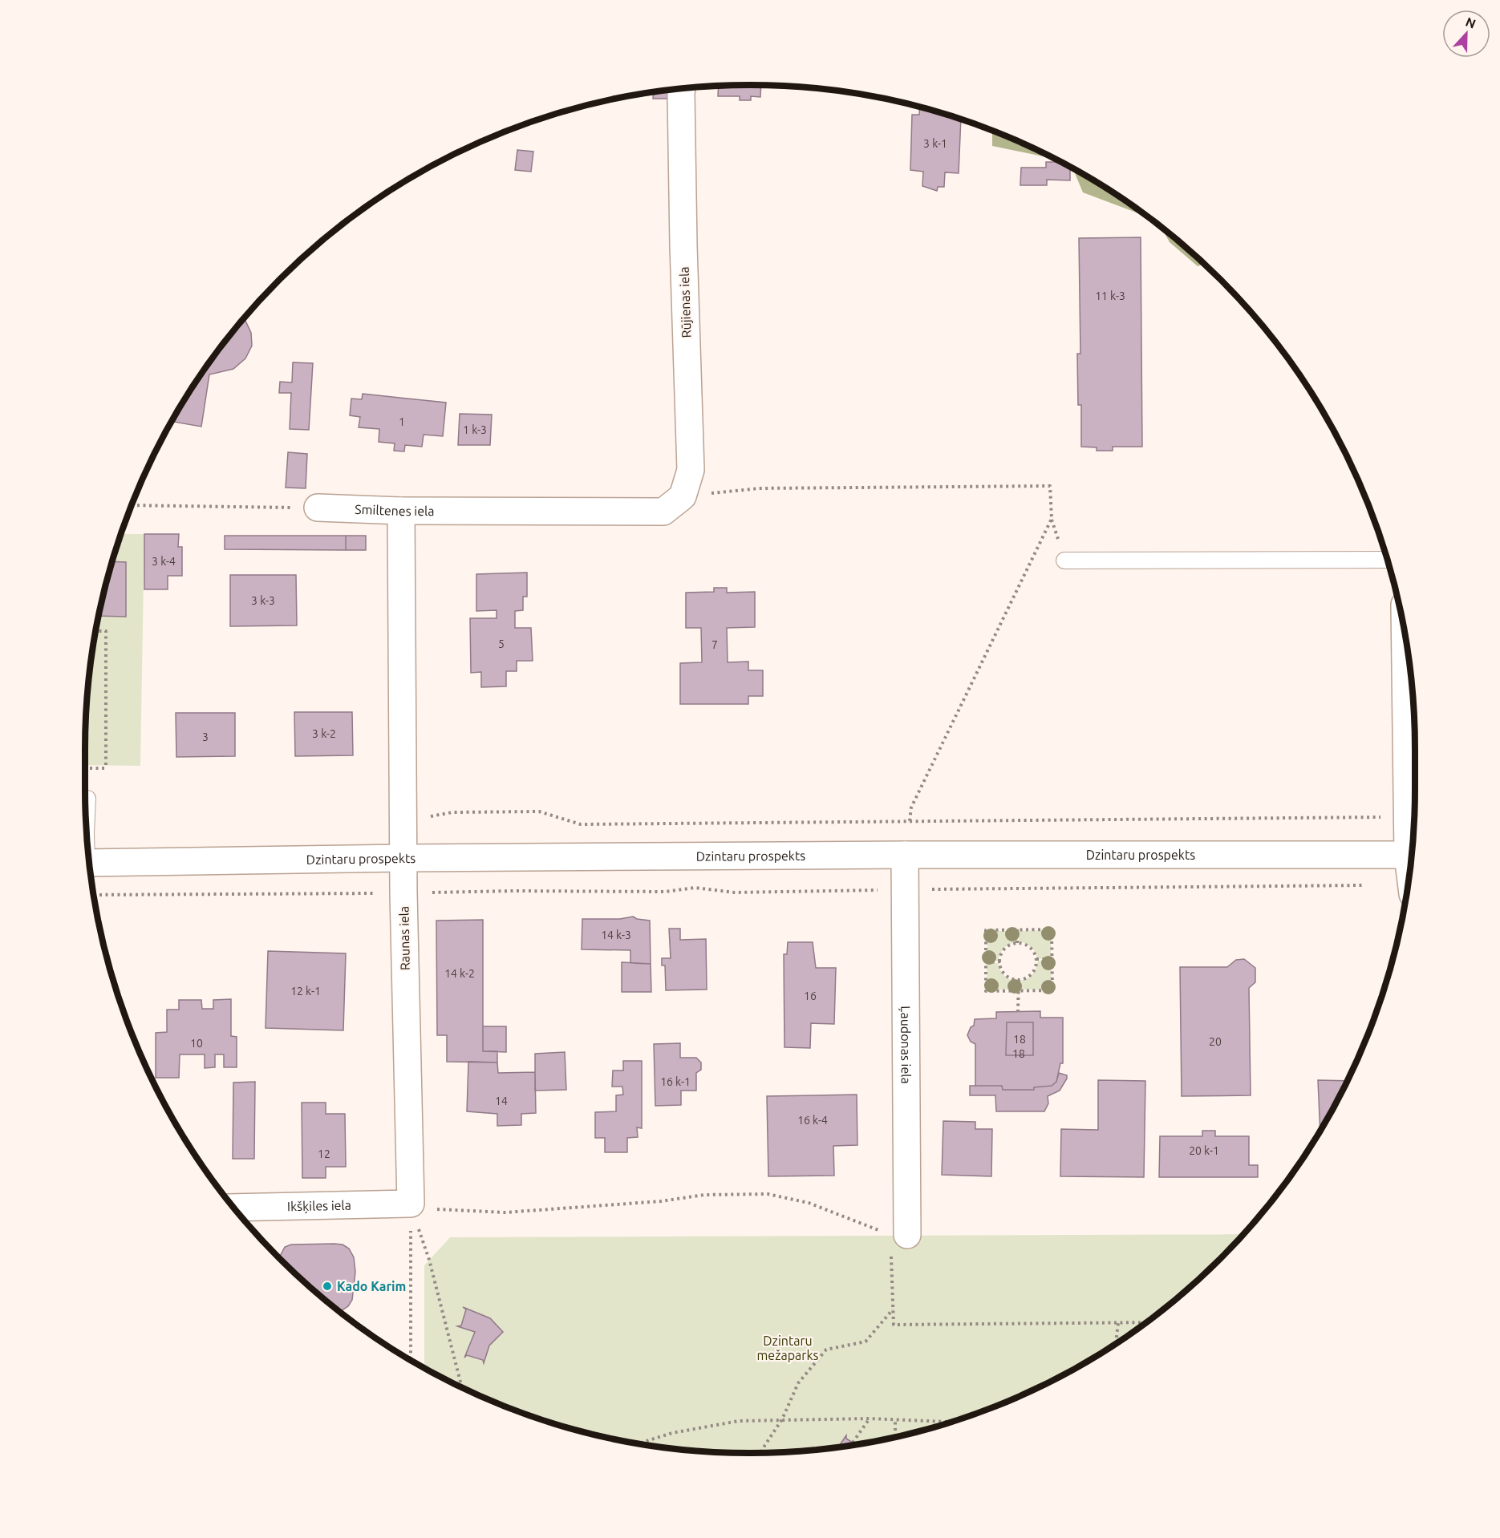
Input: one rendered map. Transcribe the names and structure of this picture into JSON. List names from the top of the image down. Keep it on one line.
{"streets":{"street":["Rūjienas iela","Smiltenes iela","Dzintaru prospekts","Raunas iela","Ļaudonas iela","Ikšķiles iela"]},"crossings":[["Rūjienas iela","Smiltenes iela"],["Smiltenes iela","Raunas iela"],["Dzintaru prospekts","Raunas iela"],["Dzintaru prospekts","Ļaudonas iela"],["Raunas iela","Ikšķiles iela"]],"parks":["Dzintaru mežaparks"],"places":["Kado Karim"],"house_numbers":["3 k-1","11 k-3","1","1 k-3","3 k-4","3 k-3","5","7","3 k-2","3","14 k-3","14 k-2","12 k-1","16","18","20","10","18","16 k-1","14","16 k-4","20 k-1","12"],"north":"top"}
